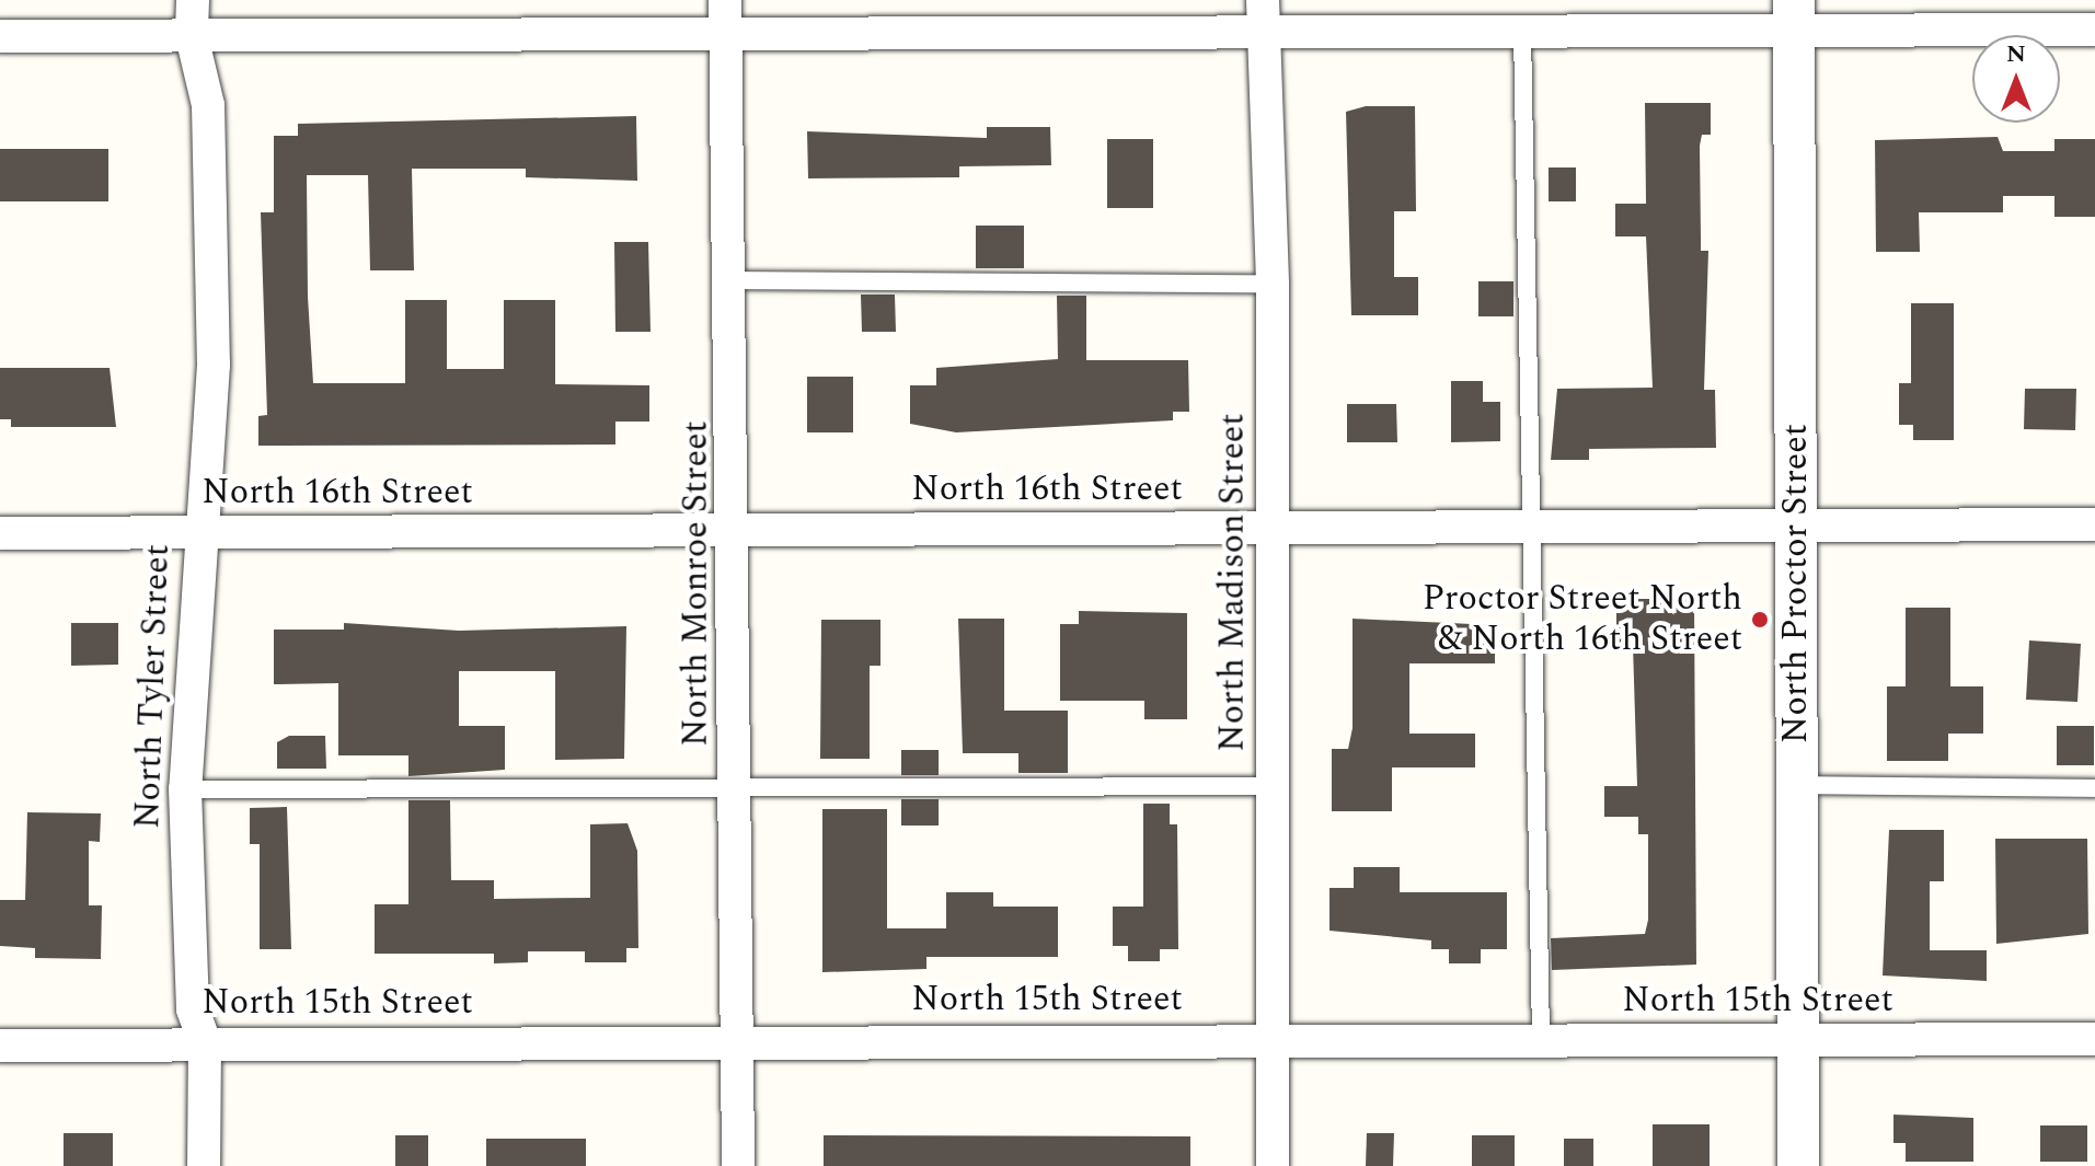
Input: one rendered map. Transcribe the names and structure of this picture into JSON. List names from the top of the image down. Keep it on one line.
{"streets":{"street":["North 16th Street","North Madison Street","North Monroe Street","North Proctor Street","North Tyler Street","North 15th Street"]},"crossings":[["North 16th Street","North Madison Street"],["North 16th Street","North Monroe Street"],["North 16th Street","North Proctor Street"],["North 16th Street","North Tyler Street"],["North Madison Street","North 15th Street"],["North Monroe Street","North 15th Street"],["North Proctor Street","North 15th Street"],["North Tyler Street","North 15th Street"]],"places":["Proctor Street North & North 16th Street"],"north":"top"}
